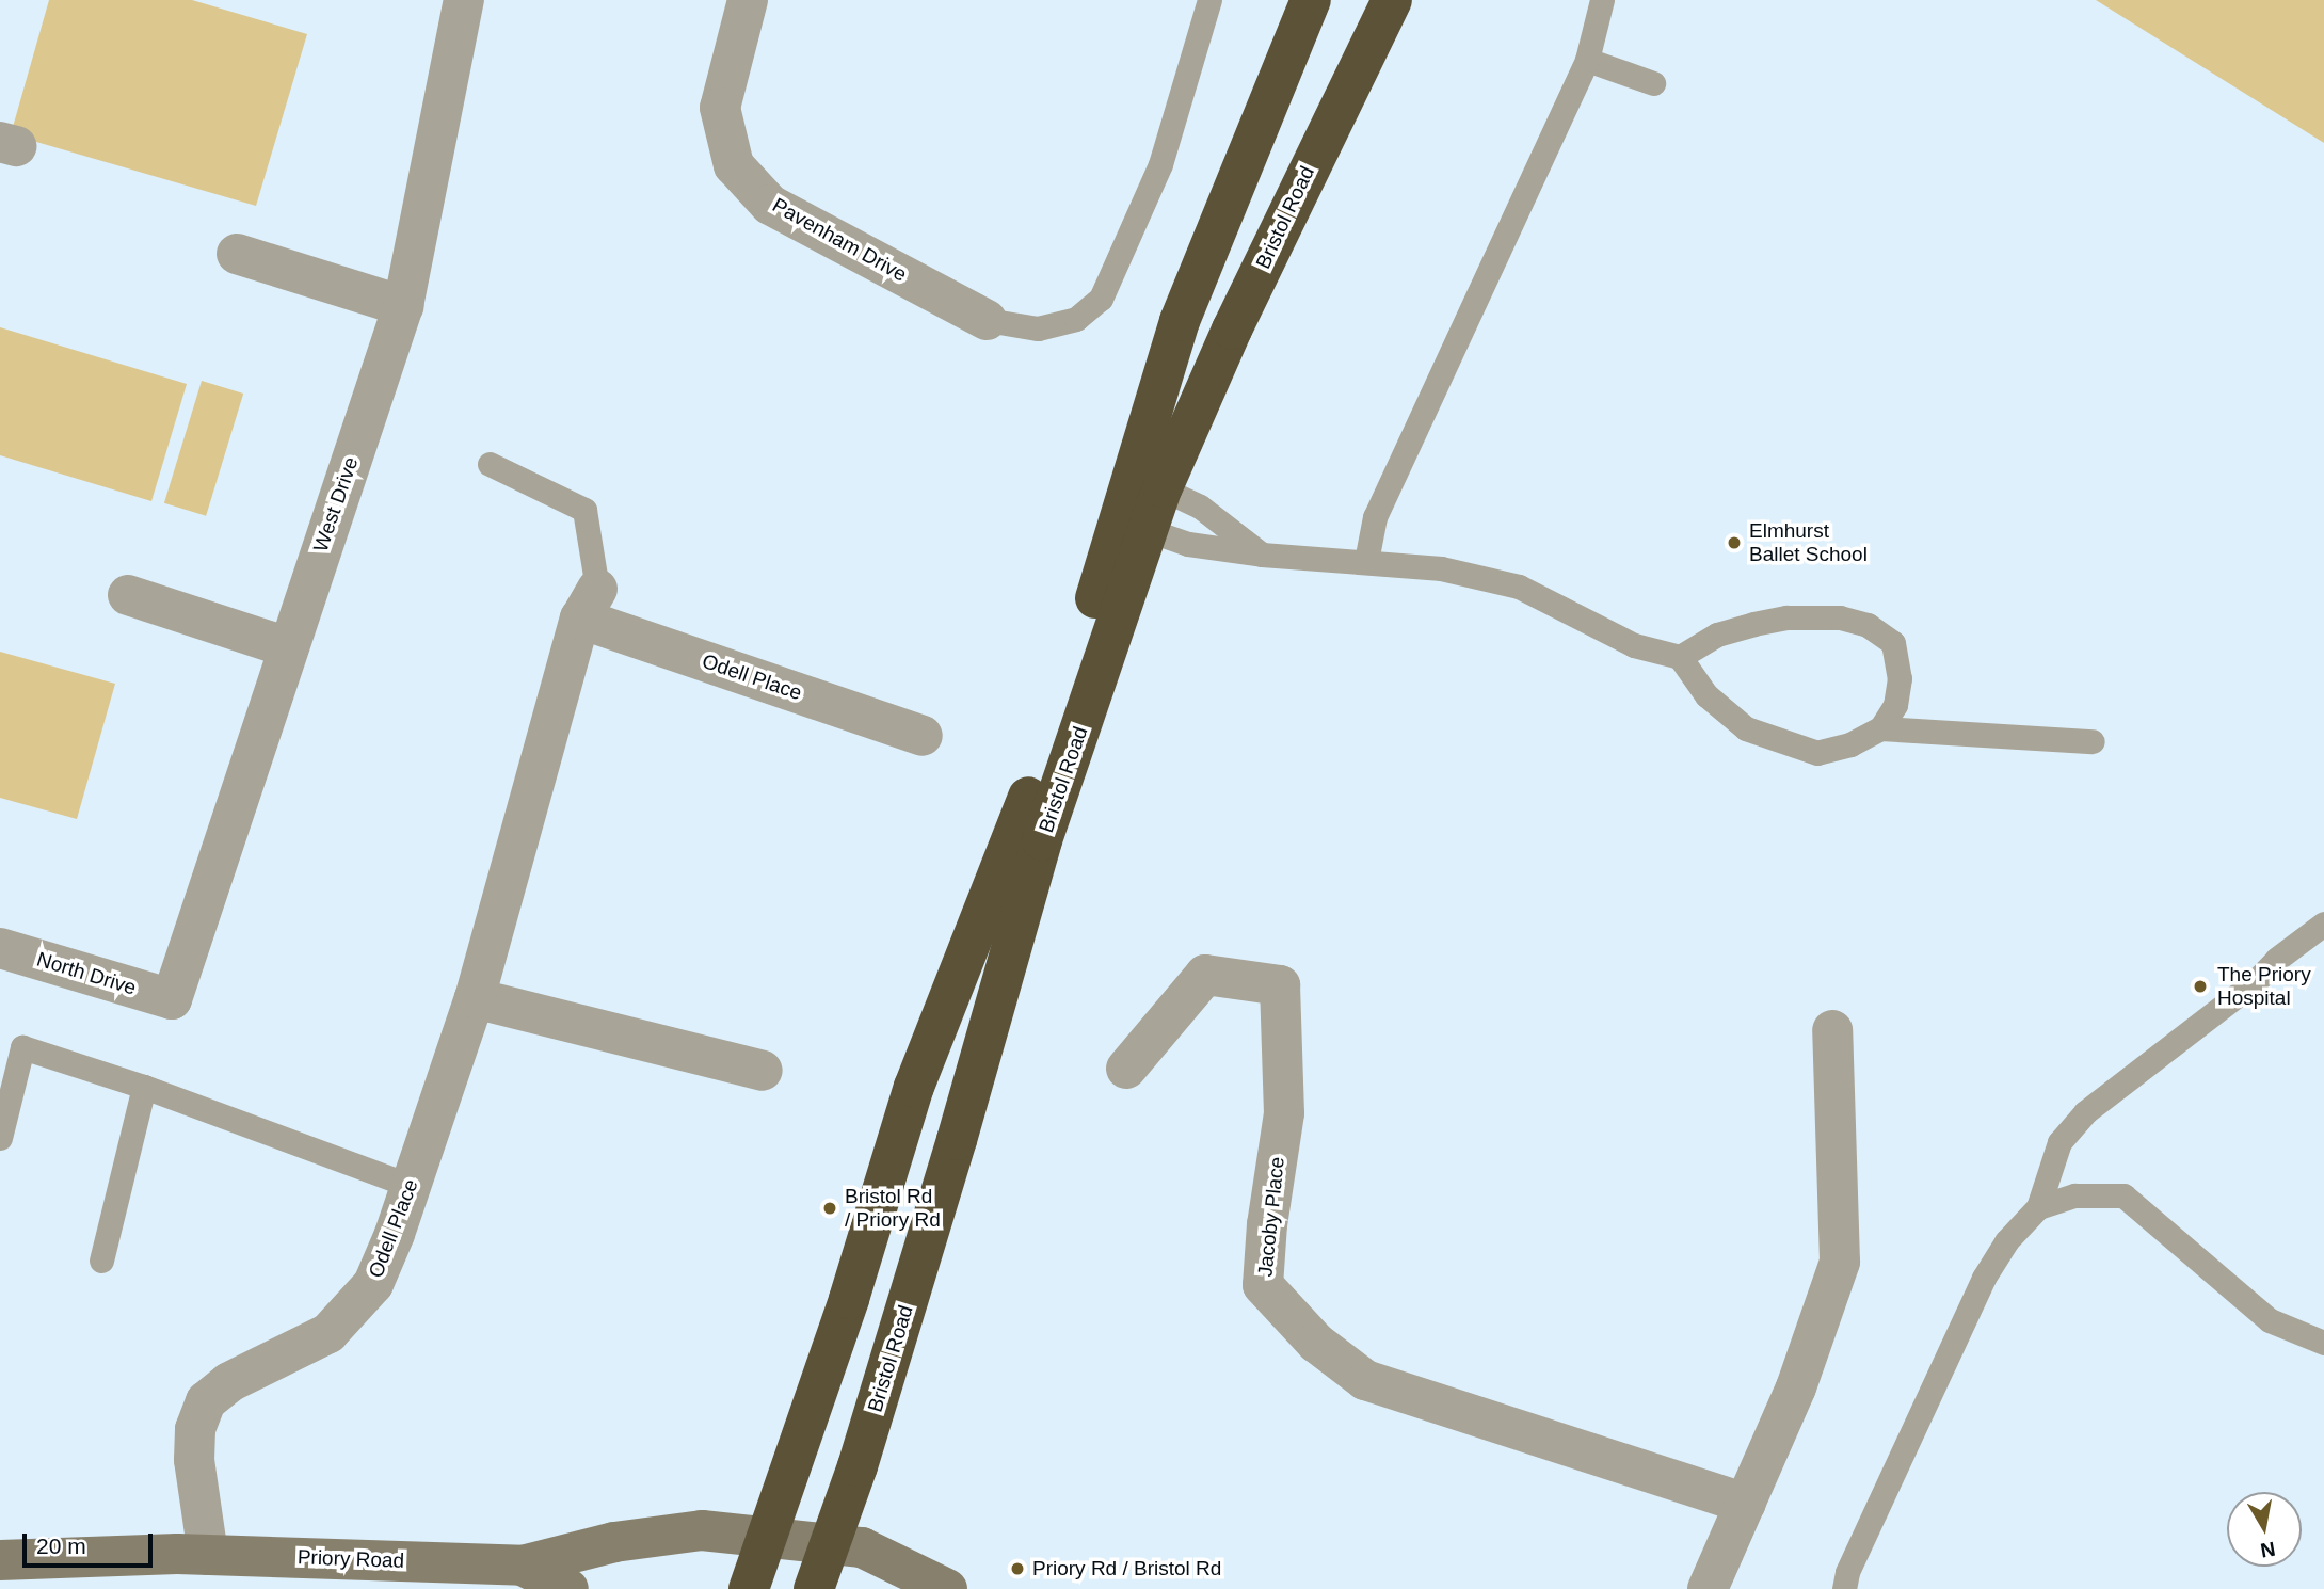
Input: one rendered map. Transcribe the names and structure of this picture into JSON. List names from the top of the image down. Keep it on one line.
{"streets":{"highway":["Bristol Road"],"main road":["Priory Road"],"street":["Pavenham Drive","West Drive","Odell Place","North Drive","Jacoby Place"]},"crossings":[["Bristol Road","Priory Road"],["West Drive","North Drive"],["Odell Place","Priory Road"]],"places":["Elmhurst Ballet School","The Priory Hospital","Bristol Rd / Priory Rd","Priory Rd / Bristol Rd"],"scale_bar":"20 m","north":"bottom"}
